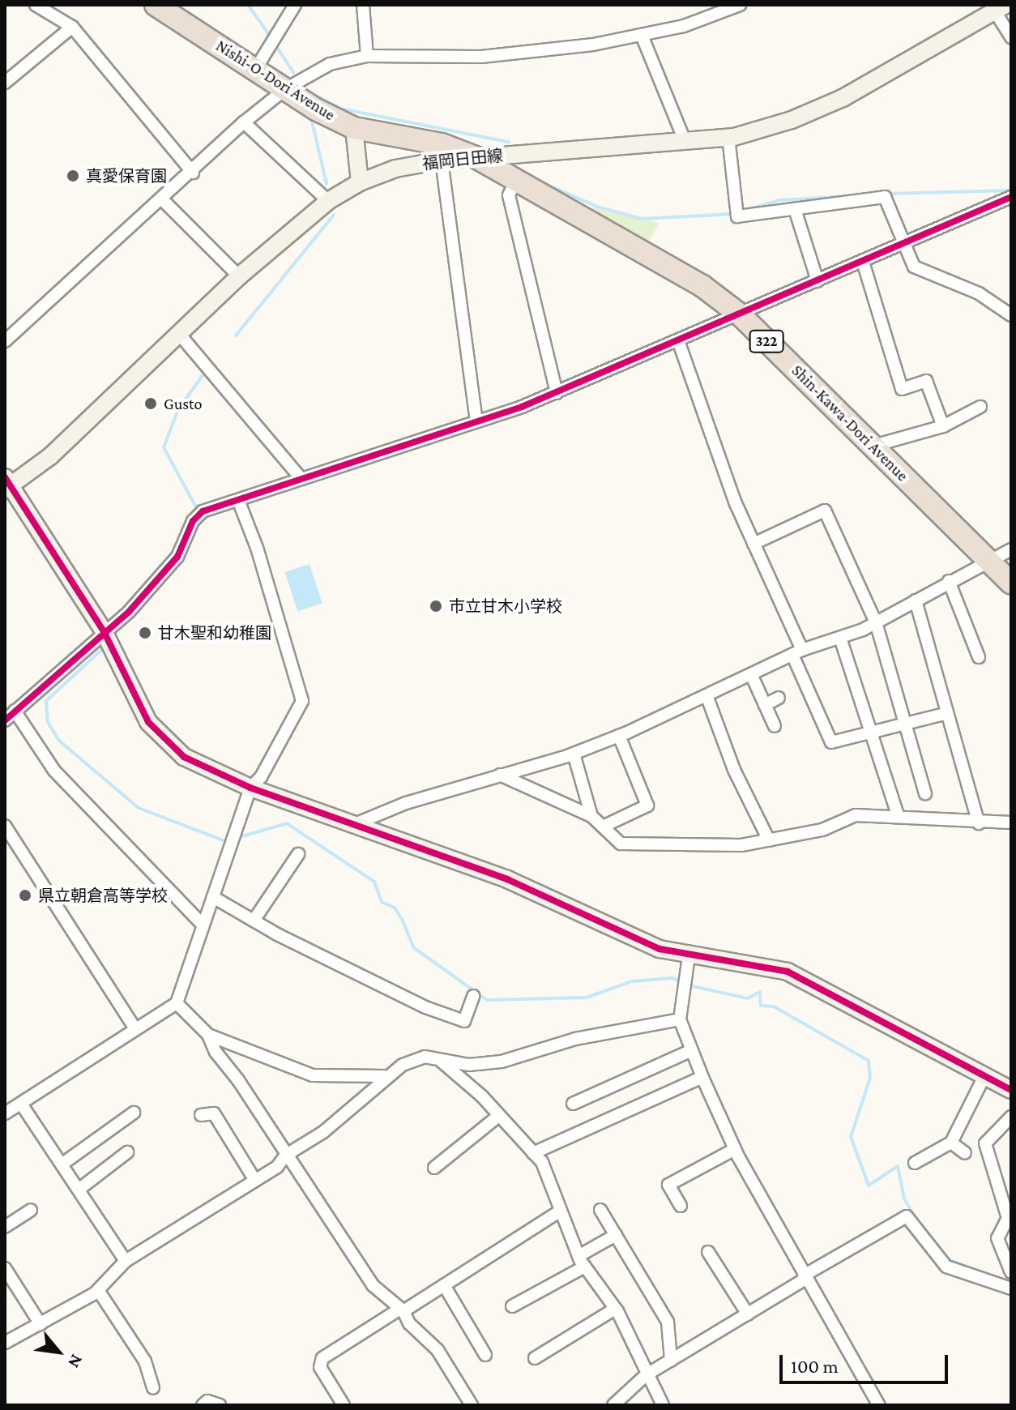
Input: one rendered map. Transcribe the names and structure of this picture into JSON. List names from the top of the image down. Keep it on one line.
{"streets":{"highway":["Nishi-O-Dori Avenue","322","Shin-Kawa-Dori Avenue"],"street":["福岡日田線"]},"crossings":[["Nishi-O-Dori Avenue","福岡日田線"],["Nishi-O-Dori Avenue","Shin-Kawa-Dori Avenue"],["福岡日田線","Shin-Kawa-Dori Avenue"]],"places":["真愛保育園","Gusto","市立甘木小学校","甘木聖和幼稚園","県立朝倉高等学校"],"scale_bar":"100 m","north":"bottom right"}
